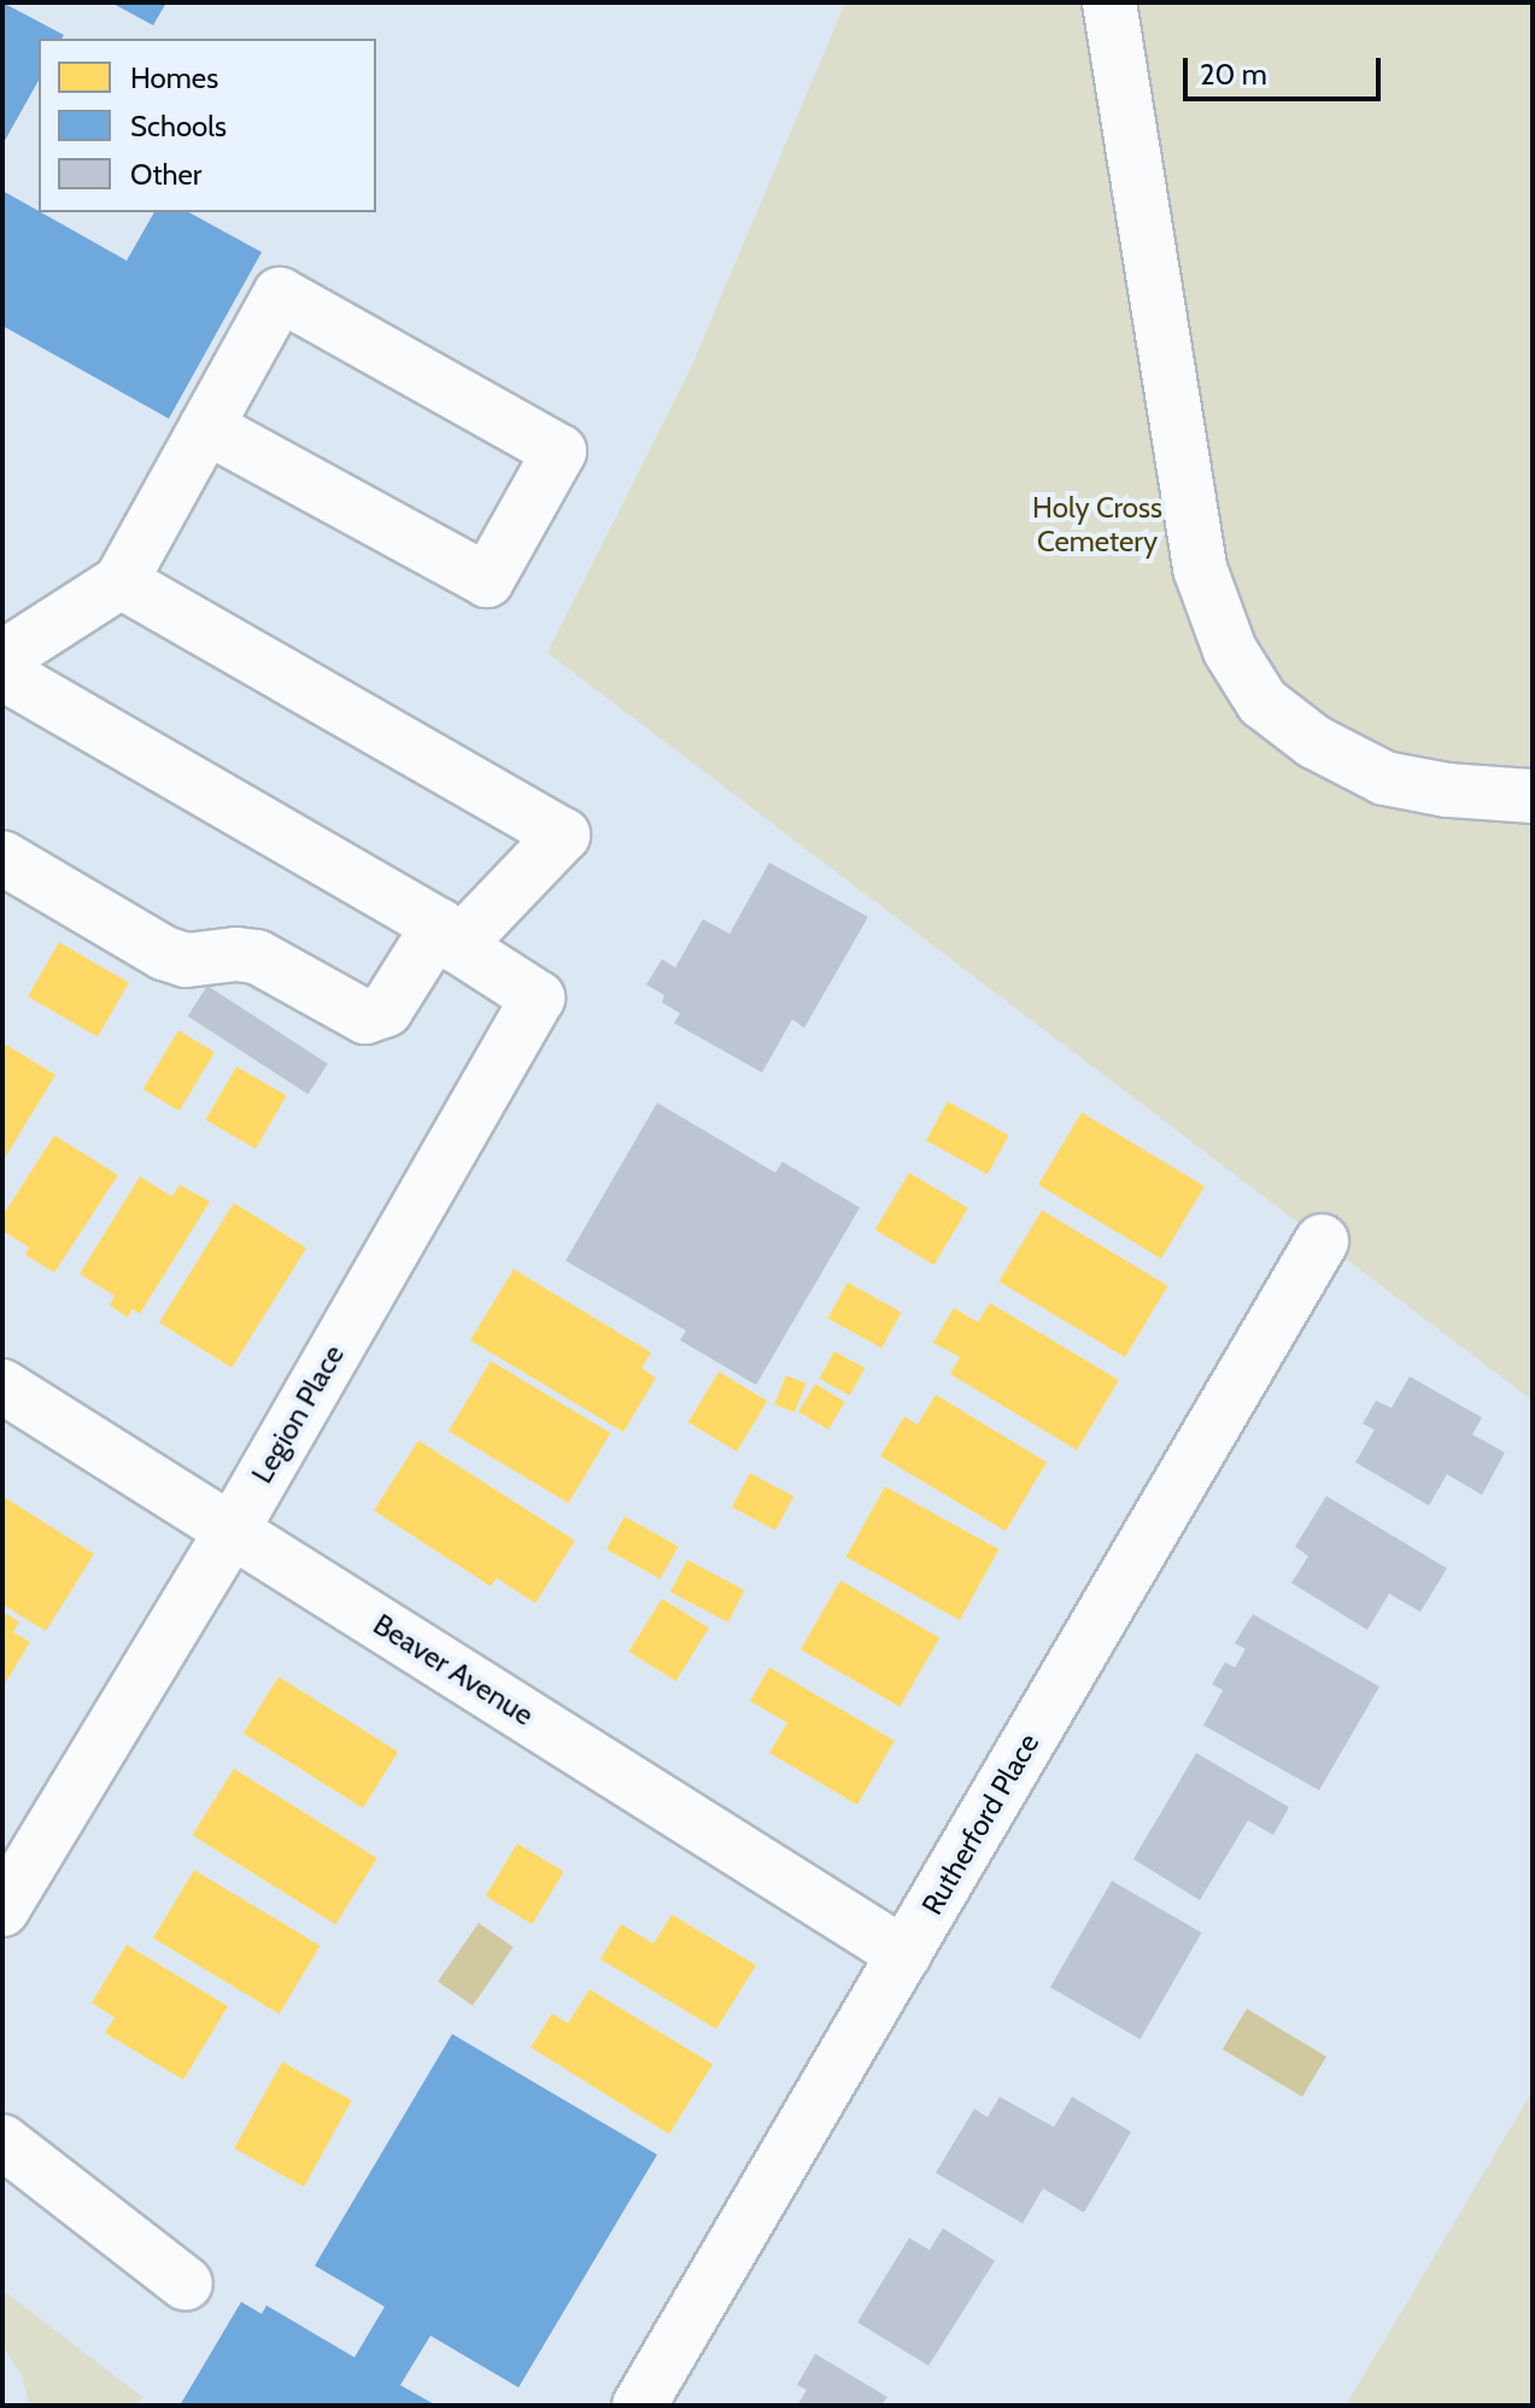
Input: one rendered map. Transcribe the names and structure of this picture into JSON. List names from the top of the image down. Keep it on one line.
{"streets":{"street":["Legion Place","Beaver Avenue","Rutherford Place"]},"crossings":[["Legion Place","Beaver Avenue"],["Beaver Avenue","Rutherford Place"]],"parks":["Holy Cross Cemetery"],"legend":["Homes","Schools","Other"],"scale_bar":"20 m"}
